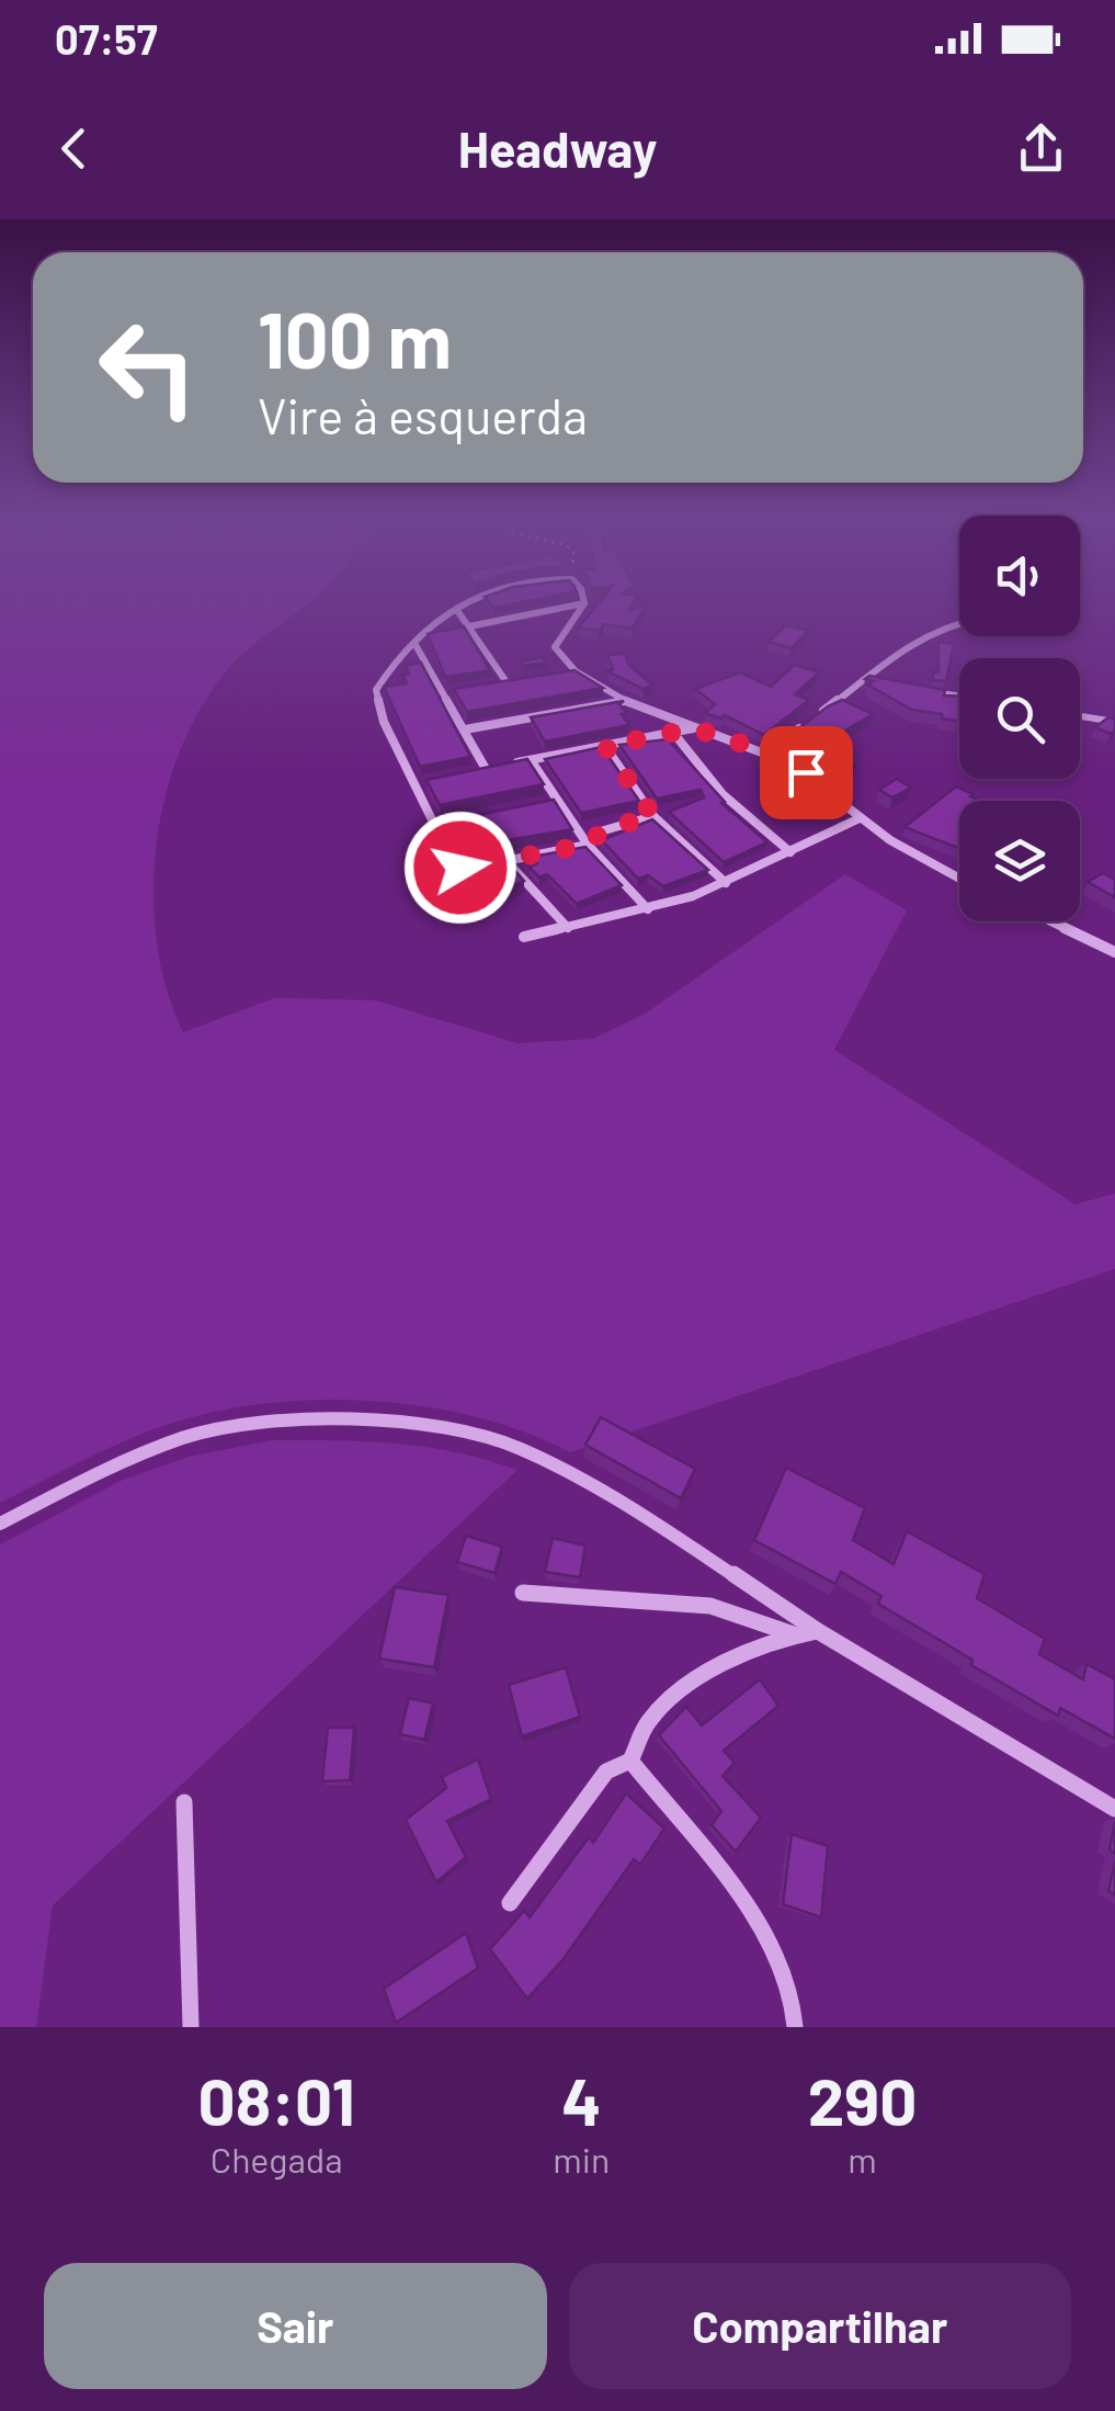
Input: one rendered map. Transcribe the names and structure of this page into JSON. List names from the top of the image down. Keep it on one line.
{"page":{"status":"07:57","header":"Headway","turn":["100 m","Vire à esquerda"],"eta":["08:01","Chegada","4","min","290","m"],"buttons":["Sair","Compartilhar"]}}
